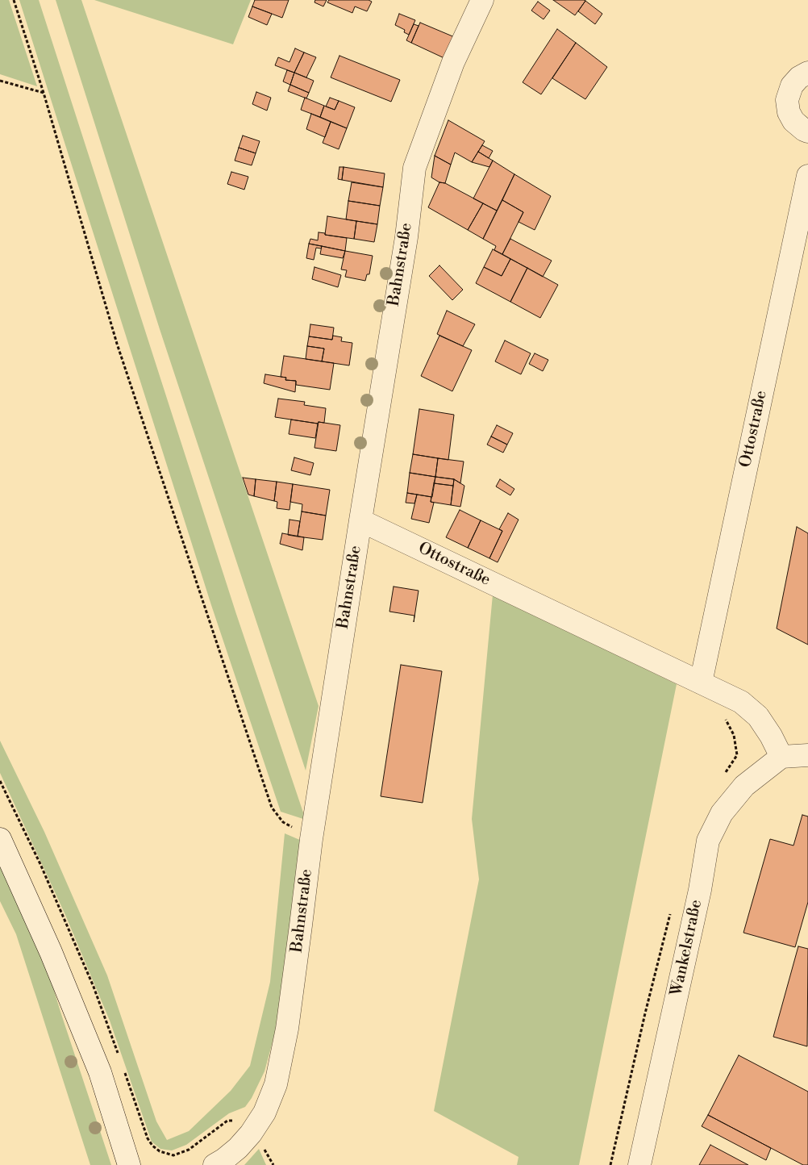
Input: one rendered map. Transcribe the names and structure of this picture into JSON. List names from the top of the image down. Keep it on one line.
{"streets":{"street":["Bahnstraße","Ottostraße","Wankelstraße"]},"crossings":[["Bahnstraße","Ottostraße"],["Ottostraße","Wankelstraße"]]}
